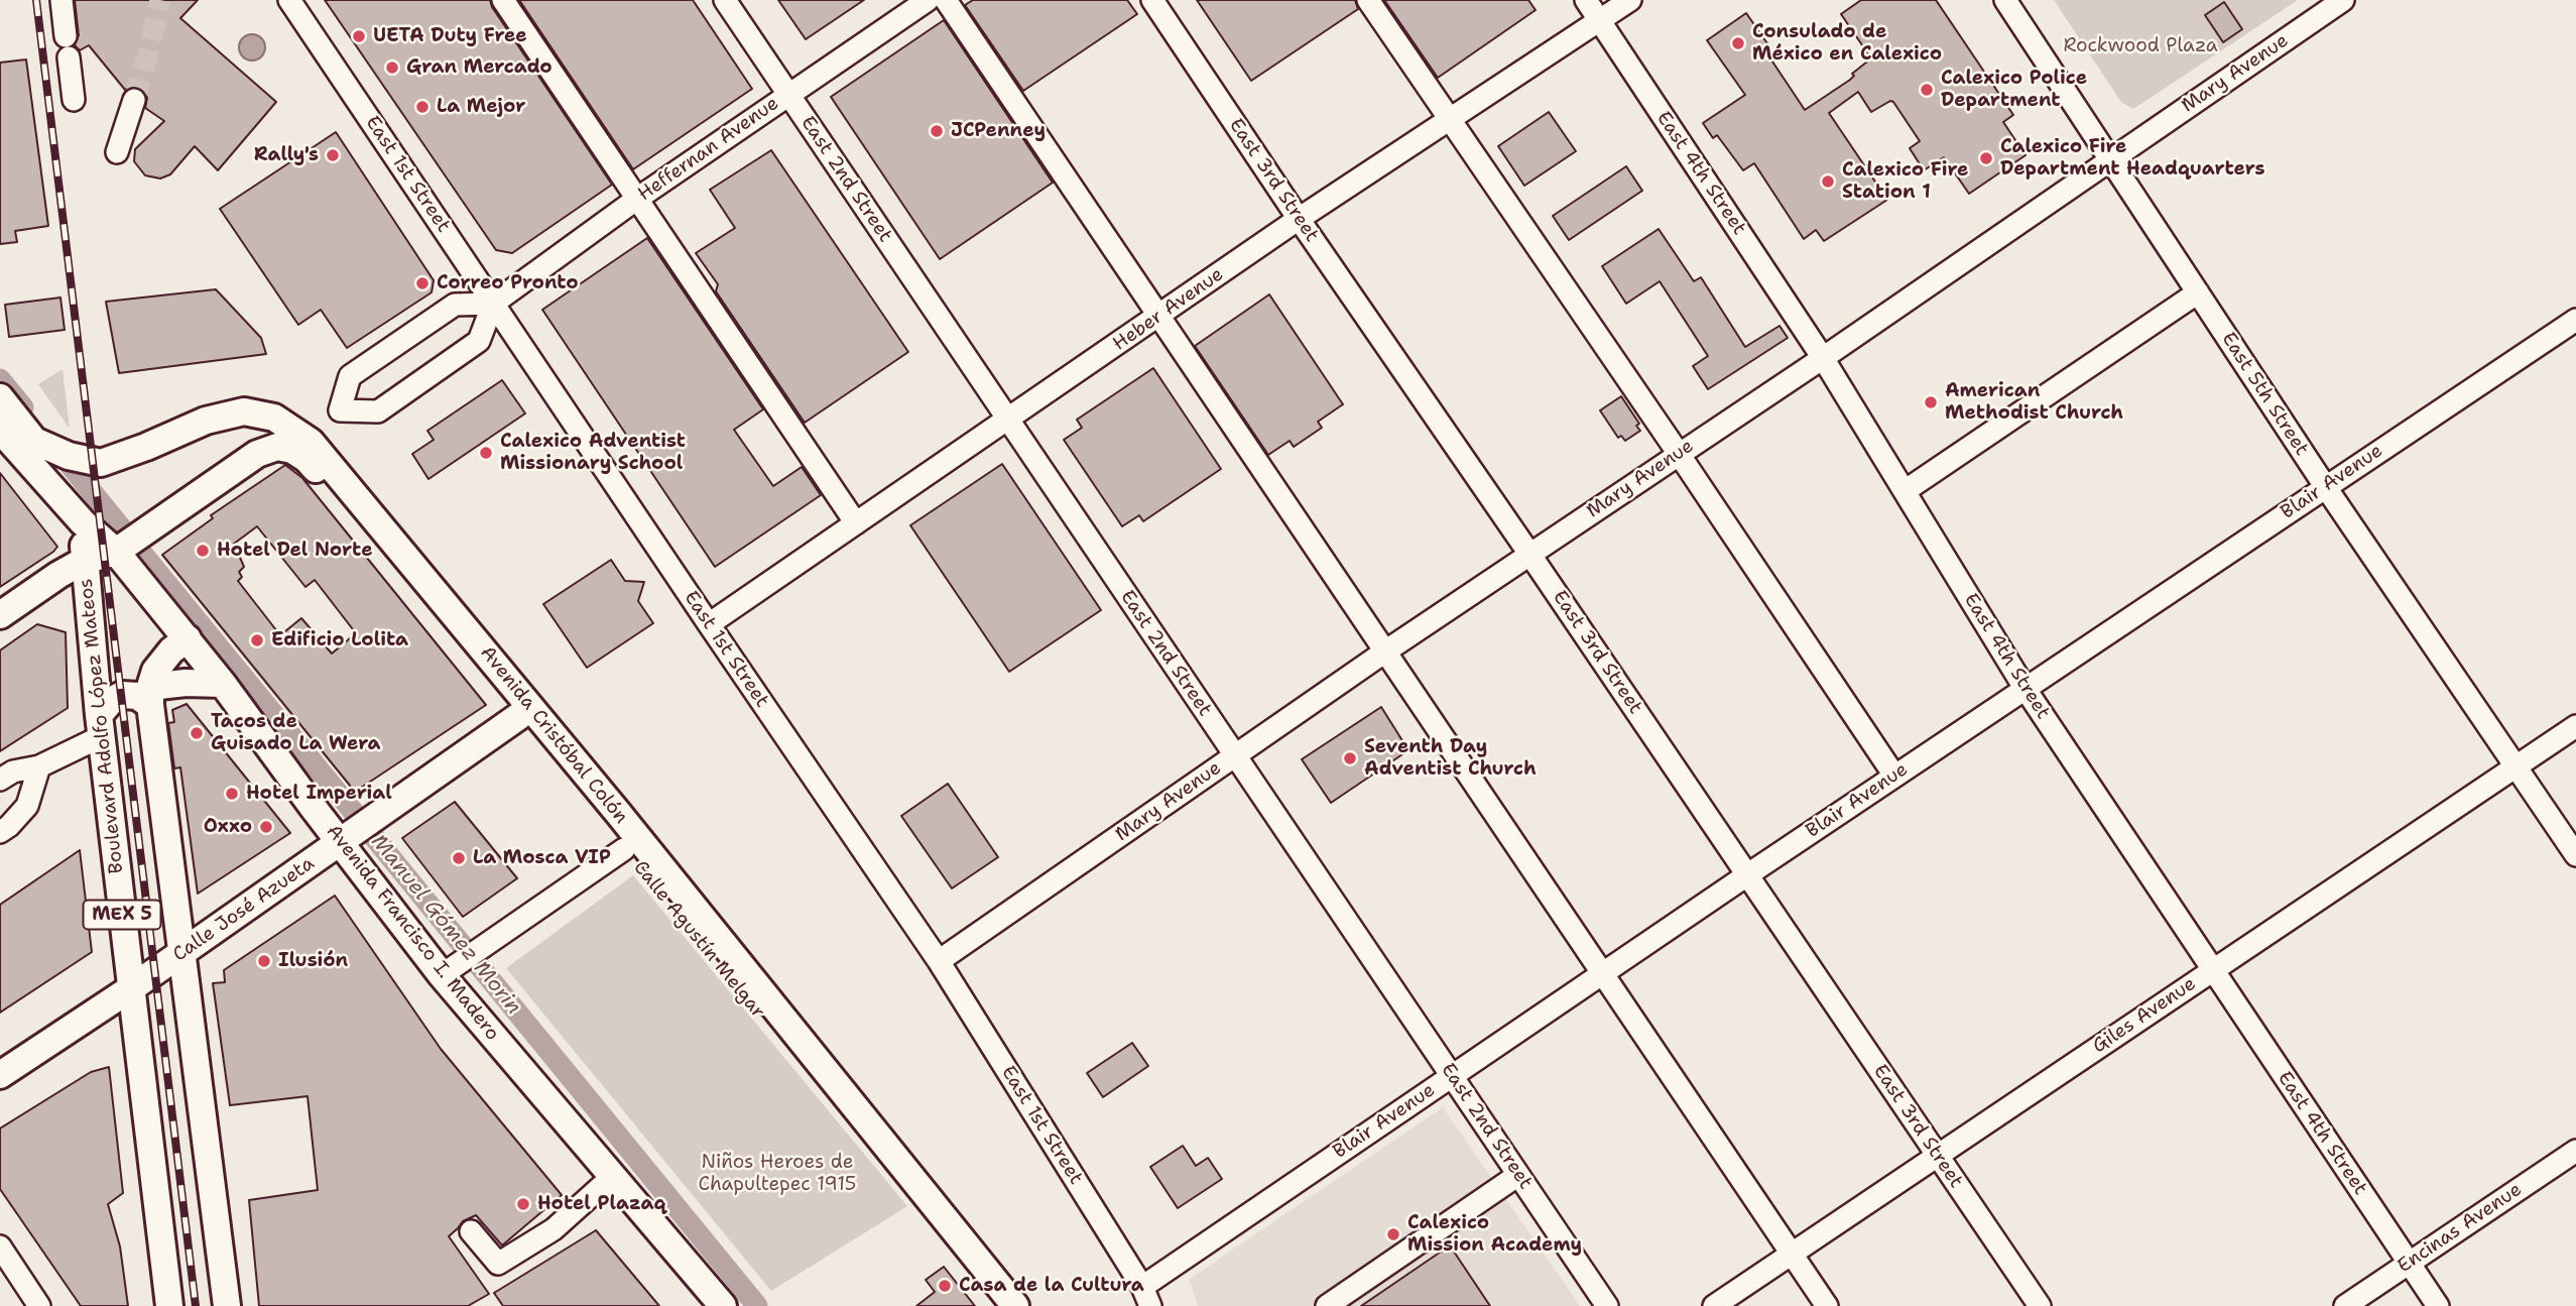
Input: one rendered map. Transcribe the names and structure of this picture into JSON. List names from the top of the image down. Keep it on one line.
{"streets":{"main road":["Boulevard Adolfo López Mateos","Avenida Cristóbal Colón","Calle José Azueta","MEX 5","Avenida Francisco I. Madero","Calle Agustín Melgar"],"street":["Mary Avenue","Heffernan Avenue","East 4th Street","East 1st Street","East 2nd Street","East 3rd Street","Heber Avenue","East 5th Street","Blair Avenue","Giles Avenue","Encinas Avenue"]},"crossings":[["Mary Avenue","East 4th Street"],["Mary Avenue","East 1st Street"],["Mary Avenue","East 2nd Street"],["Mary Avenue","East 3rd Street"],["Mary Avenue","East 5th Street"],["Heffernan Avenue","East 1st Street"],["Heffernan Avenue","East 2nd Street"],["East 4th Street","Heber Avenue"],["East 4th Street","Blair Avenue"],["East 4th Street","Giles Avenue"],["East 4th Street","Encinas Avenue"],["East 1st Street","Heber Avenue"],["East 1st Street","Blair Avenue"],["East 2nd Street","Heber Avenue"],["East 2nd Street","Blair Avenue"],["East 3rd Street","Heber Avenue"],["East 3rd Street","Blair Avenue"],["East 3rd Street","Giles Avenue"],["East 5th Street","Blair Avenue"],["East 5th Street","Giles Avenue"],["Boulevard Adolfo López Mateos","Calle José Azueta"],["Boulevard Adolfo López Mateos","Avenida Francisco I. Madero"],["Boulevard Adolfo López Mateos","Calle Agustín Melgar"],["Calle José Azueta","MEX 5"],["Calle José Azueta","Avenida Francisco I. Madero"],["Calle José Azueta","Calle Agustín Melgar"],["Avenida Francisco I. Madero","Calle Agustín Melgar"]],"water":["Manuel Gómez Morin"],"parks":["Rockwood Plaza","Niños Heroes de Chapultepec 1915"],"places":["UETA Duty Free","Consulado de México en Calexico","Gran Mercado","Calexico Police Department","La Mejor","JCPenney","Rally's","Calexico Fire Department Headquarters","Calexico Fire Station 1","Correo Pronto","American Methodist Church","Calexico Adventist Missionary School","Hotel Del Norte","Edificio Lolita","Tacos de Guisado La Wera","Seventh Day Adventist Church","Hotel Imperial","Oxxo","La Mosca VIP","Ilusión","Hotel Plazaq","Calexico Mission Academy","Casa de la Cultura"]}
